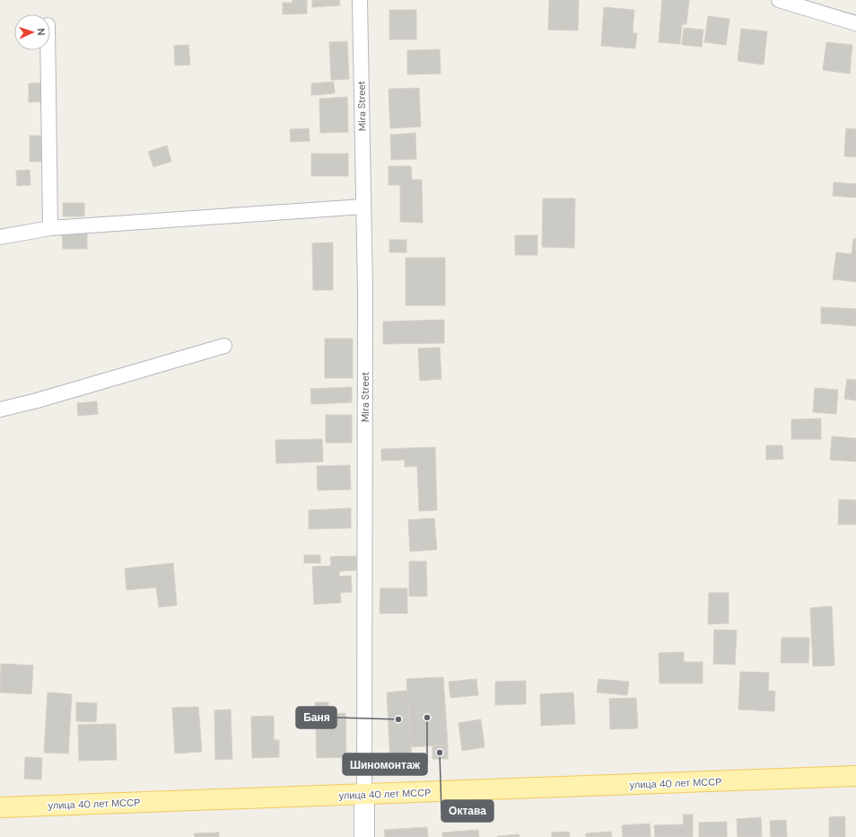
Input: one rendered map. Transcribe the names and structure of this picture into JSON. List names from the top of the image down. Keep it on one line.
{"streets":{"main road":["улица 40 лет МССР"],"street":["Mira Street"]},"crossings":[["Mira Street","улица 40 лет МССР"]],"places":["Шиномонтаж","Баня","Октава"],"north":"right"}
